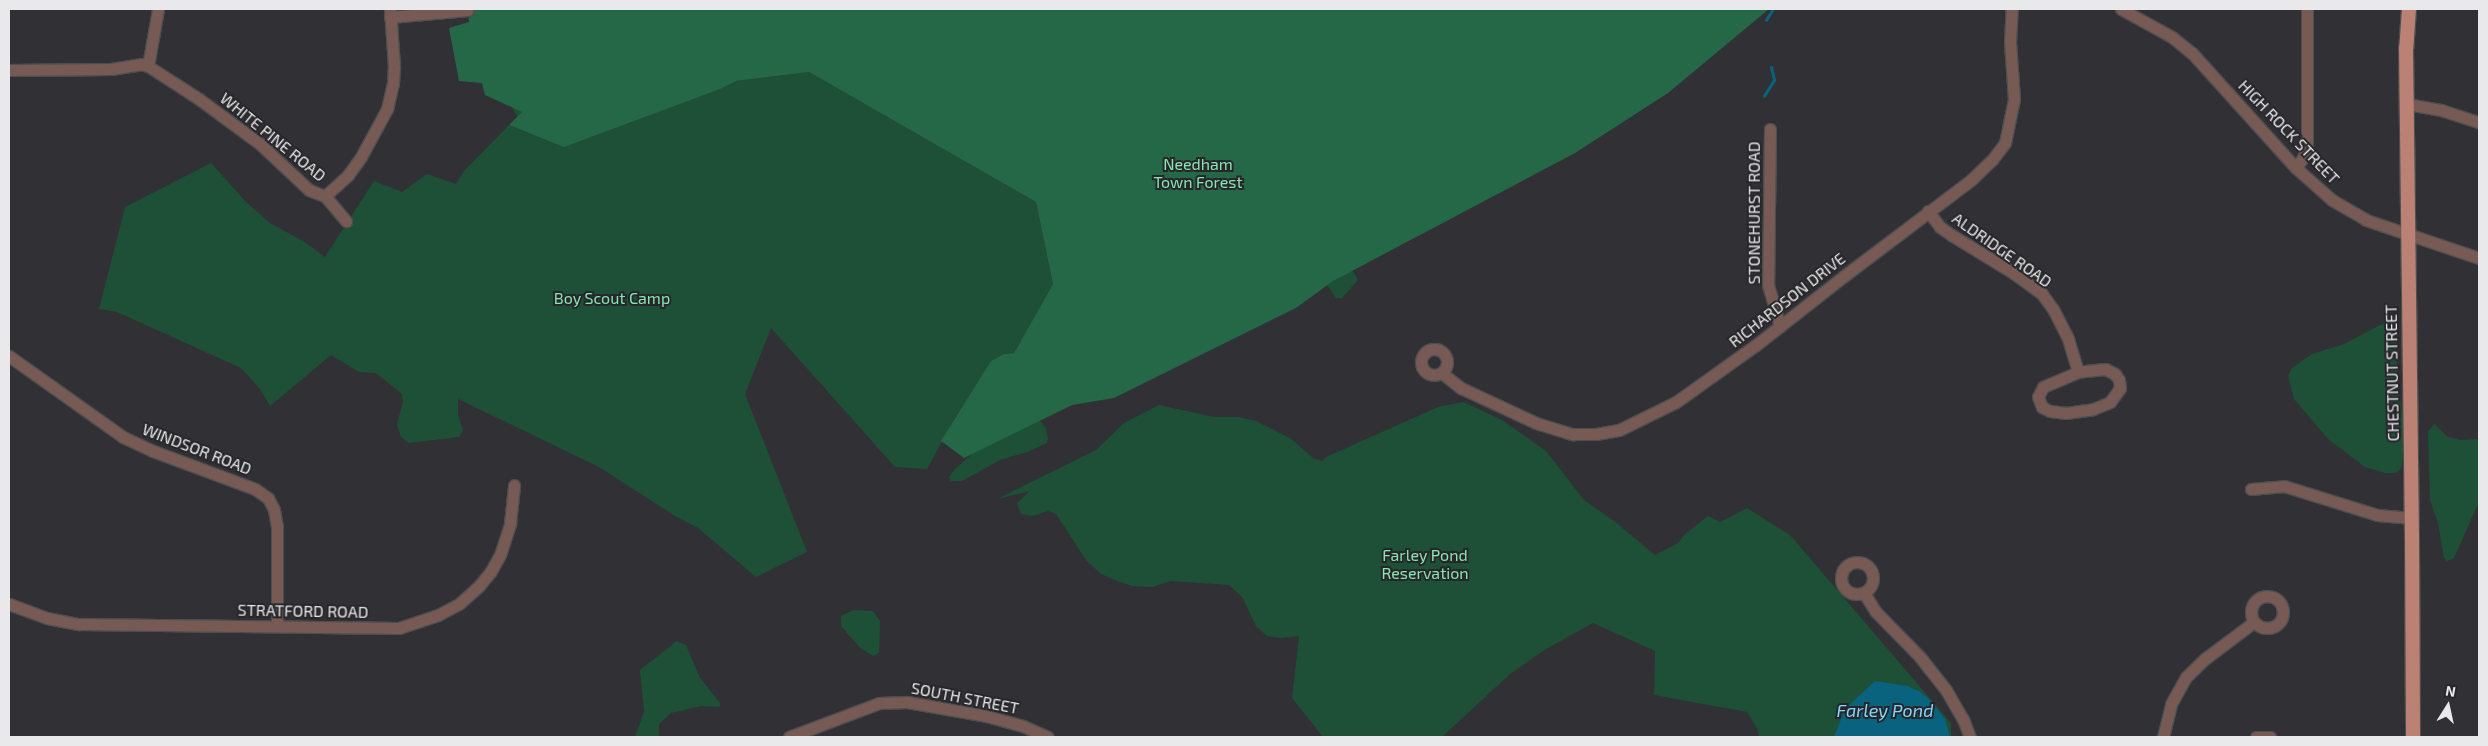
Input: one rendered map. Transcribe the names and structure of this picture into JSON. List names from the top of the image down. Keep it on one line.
{"streets":{"main road":["CHESTNUT STREET"],"street":["HIGH ROCK STREET","WHITE PINE ROAD","STONEHURST ROAD","ALDRIDGE ROAD","RICHARDSON DRIVE","WINDSOR ROAD","STRATFORD ROAD","SOUTH STREET"]},"crossings":[["HIGH ROCK STREET","CHESTNUT STREET"],["STONEHURST ROAD","RICHARDSON DRIVE"],["ALDRIDGE ROAD","RICHARDSON DRIVE"],["WINDSOR ROAD","STRATFORD ROAD"]],"water":["Farley Pond"],"parks":["Needham Town Forest","Boy Scout Camp","Farley Pond Reservation"],"north":"top"}
